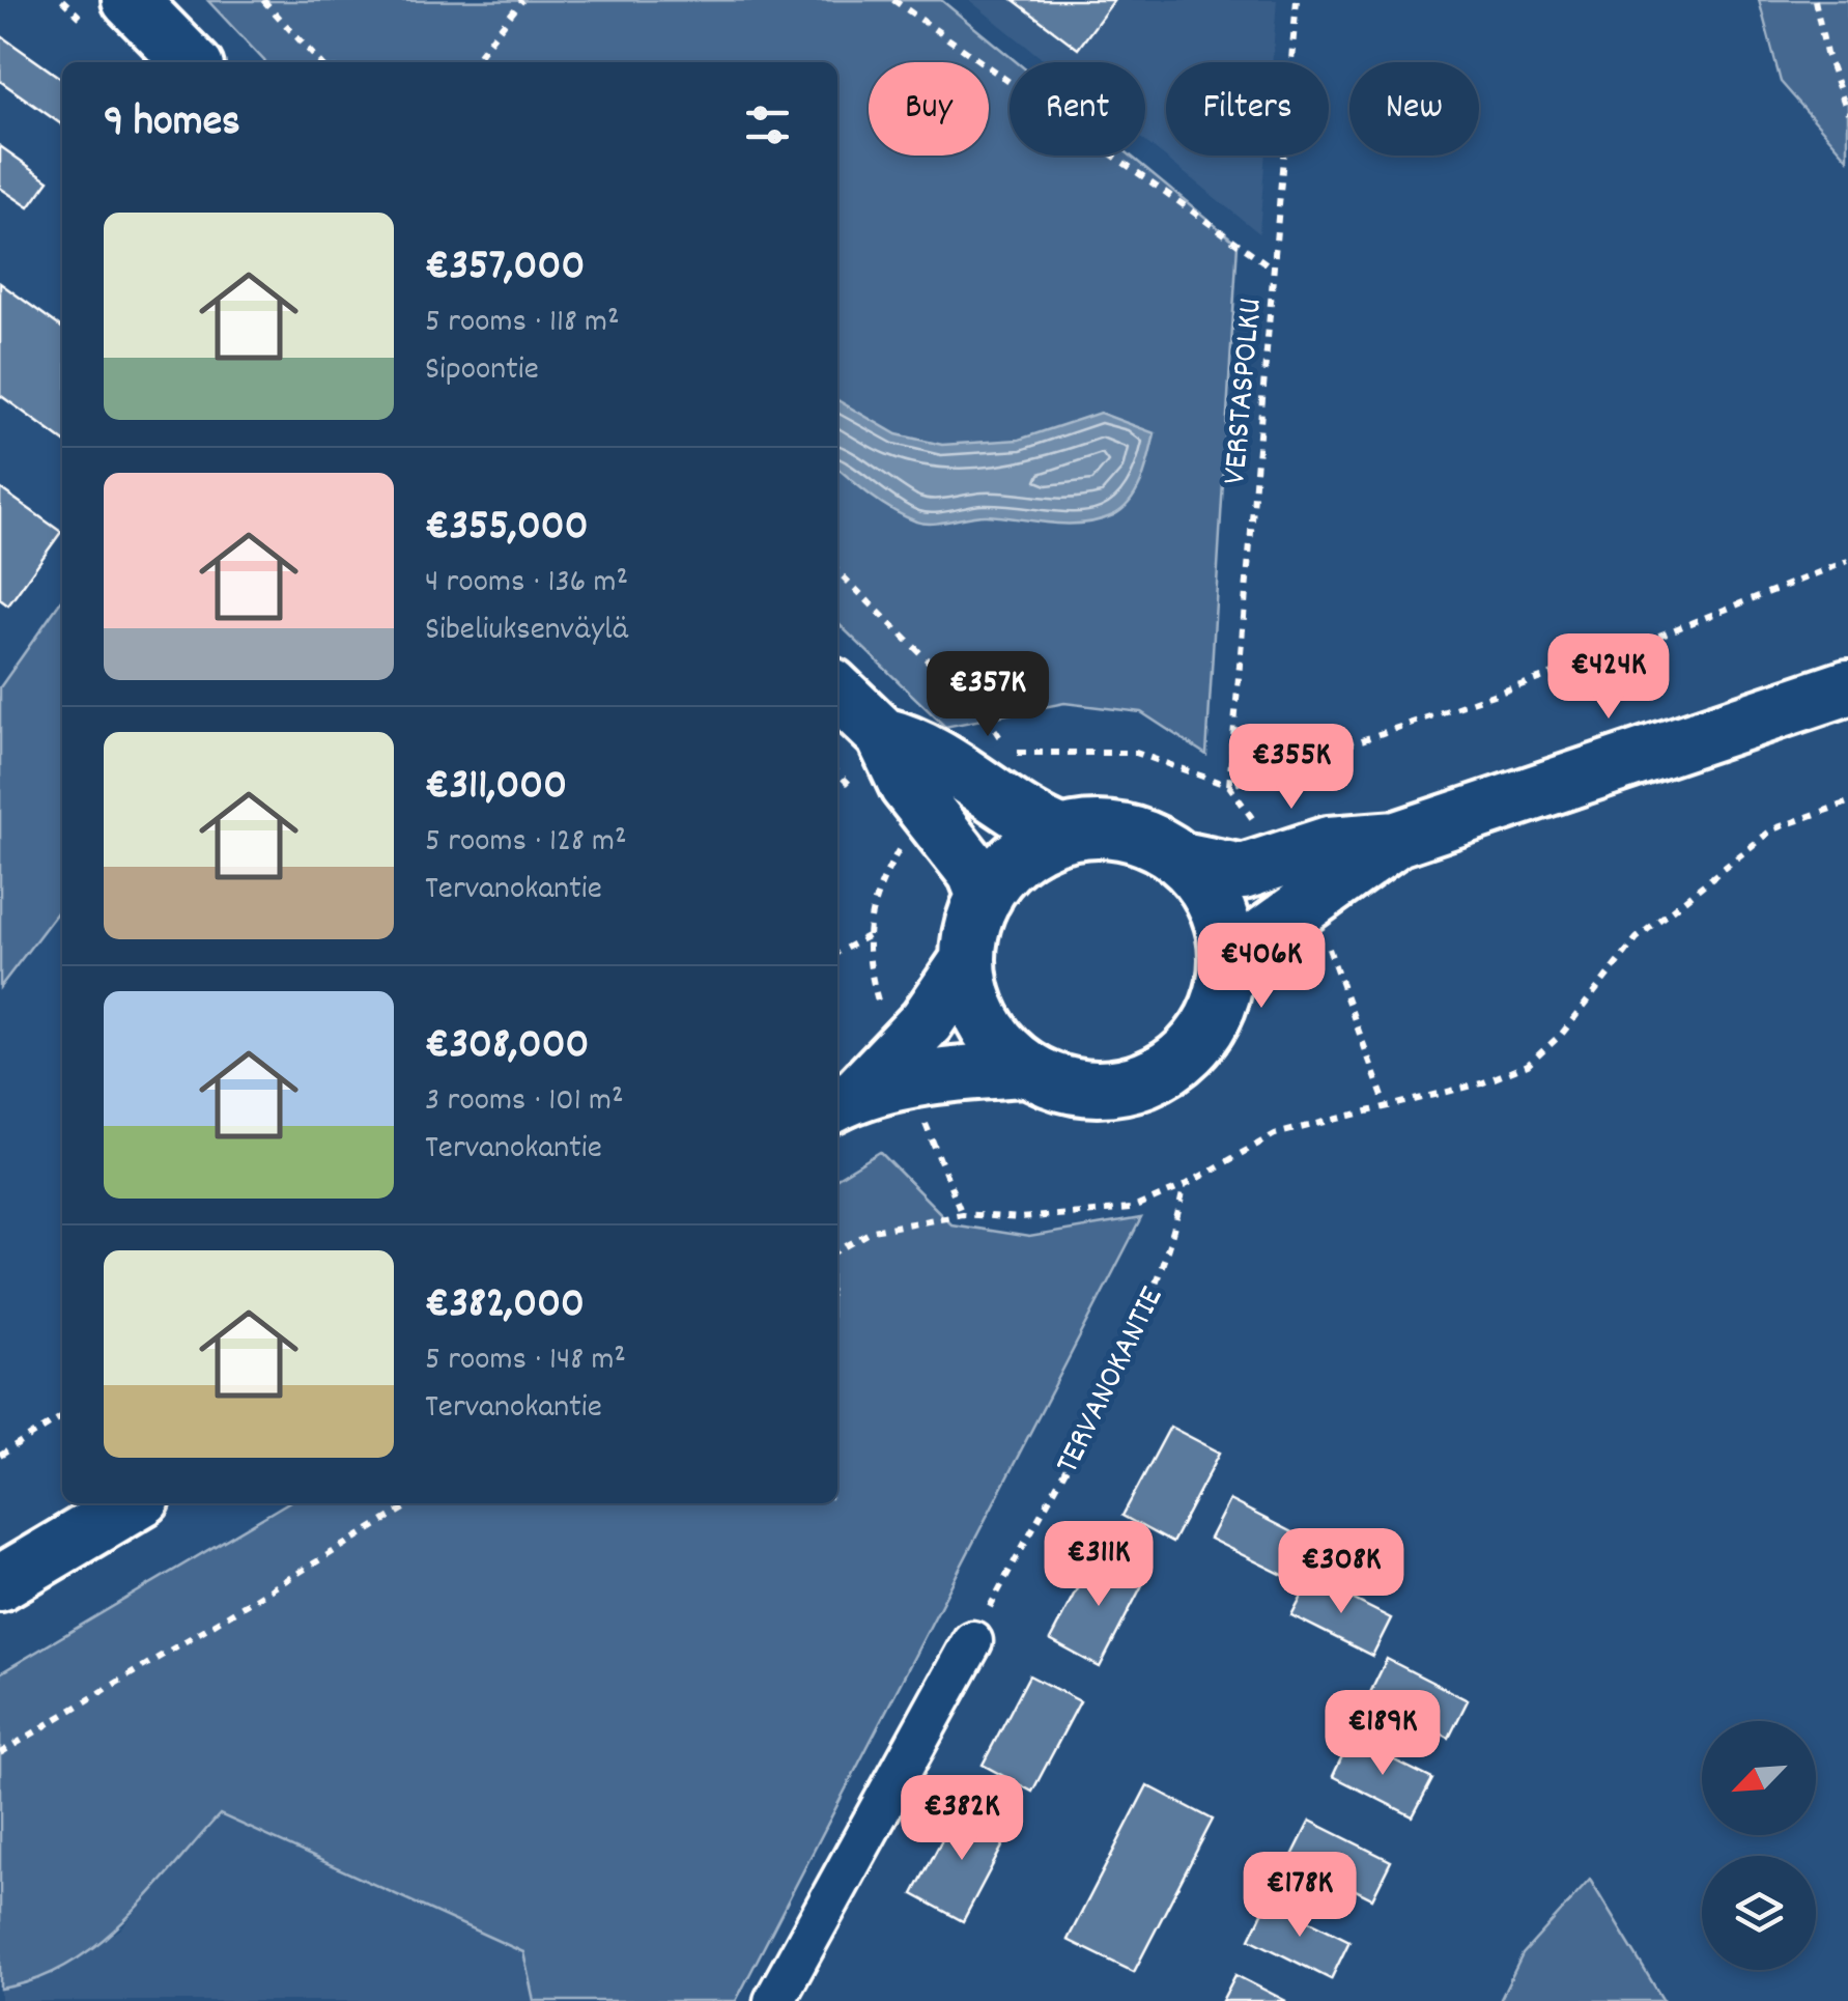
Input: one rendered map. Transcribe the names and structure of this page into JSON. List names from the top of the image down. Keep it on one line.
{"streets":{"path":["VERSTASPOLKU","TERVANOKANTIE"]},"north":"bottom left","page":{"chip":["Buy","Rent","Filters","New"],"heading":"9 homes","list":[{"name":"€357,000","note":"5 rooms · 118 m² · Sipoontie"},{"name":"€355,000","note":"4 rooms · 136 m² · Sibeliuksenväylä"},{"name":"€311,000","note":"5 rooms · 128 m² · Tervanokantie"},{"name":"€308,000","note":"3 rooms · 101 m² · Tervanokantie"},{"name":"€382,000","note":"5 rooms · 148 m² · Tervanokantie"}],"price":["€424K","€357K","€355K","€406K","€311K","€308K","€189K","€382K","€178K"]}}
